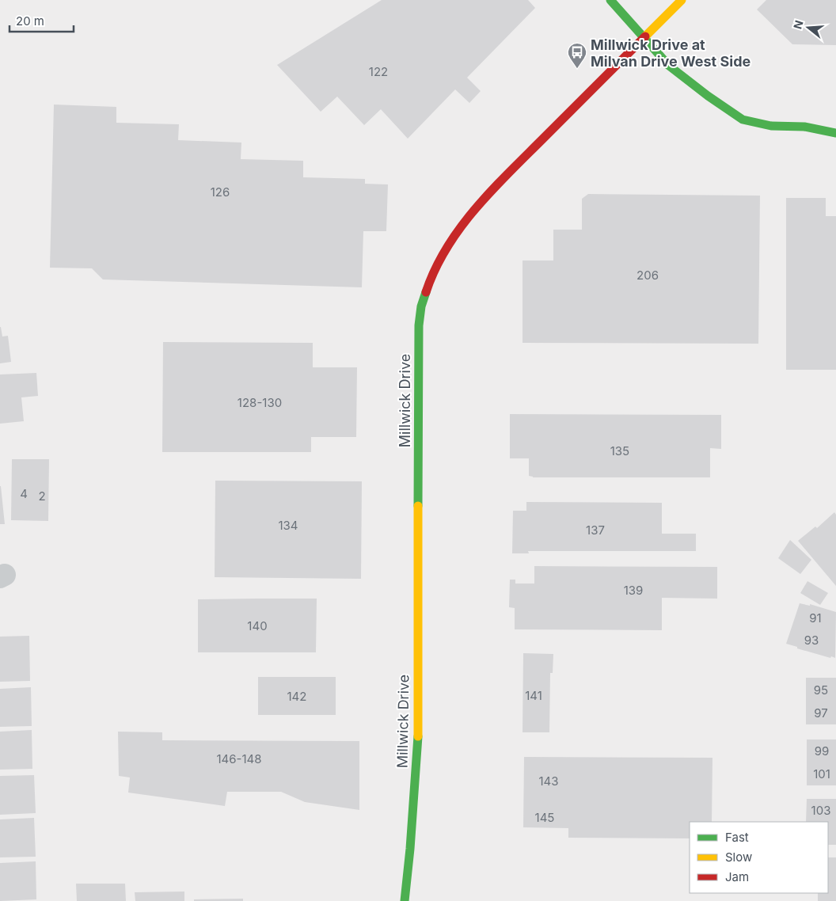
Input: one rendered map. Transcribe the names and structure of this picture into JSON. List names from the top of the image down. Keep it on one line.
{"streets":{"street":["Millwick Drive"]},"places":{"bus stop":["Millwick Drive at Milvan Drive West Side"]},"house_numbers":["122","126","206","128-130","135","4","2","134","137","139","91","140","93","95","141","142","97","99","146-148","101","143","103","145"],"legend":["Fast","Slow","Jam"],"scale_bar":"20 m","north":"left"}
